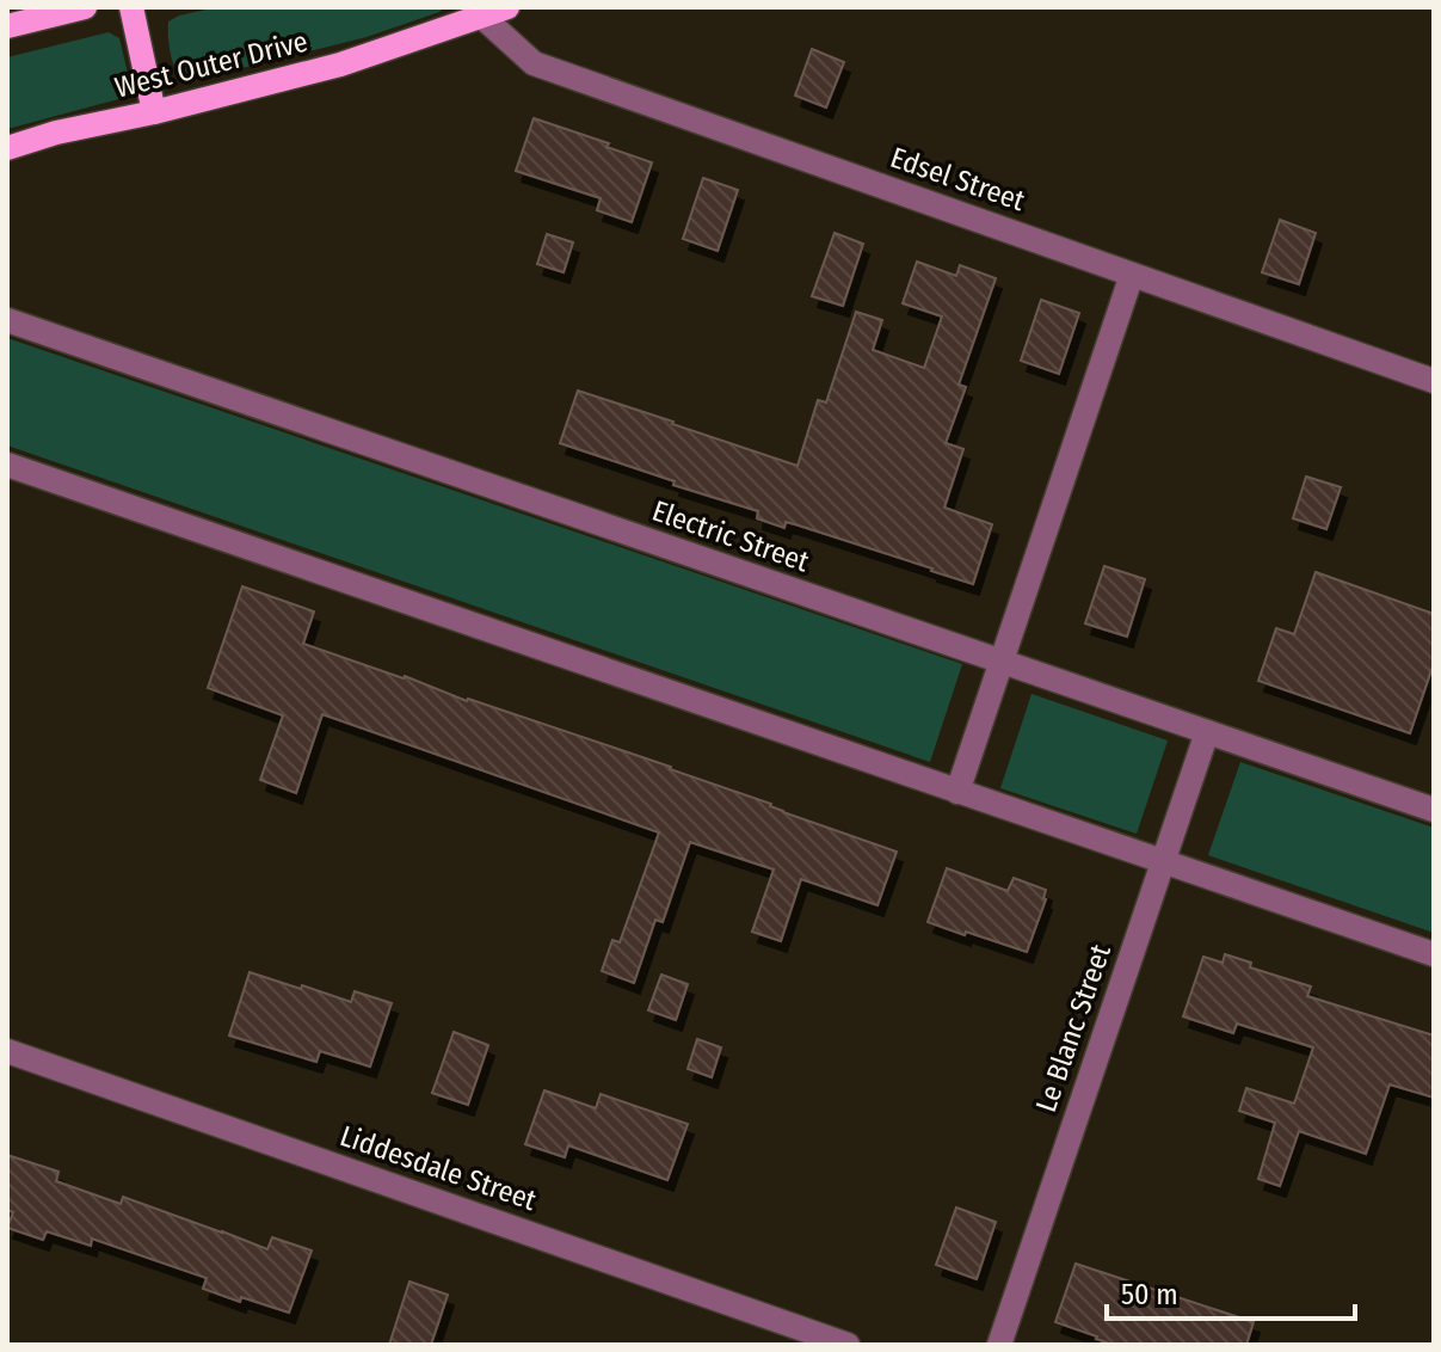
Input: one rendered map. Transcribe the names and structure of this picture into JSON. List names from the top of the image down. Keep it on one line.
{"streets":{"main road":["West Outer Drive"],"street":["Edsel Street","Electric Street","Le Blanc Street","Liddesdale Street"]},"crossings":[["West Outer Drive","Edsel Street"],["Electric Street","Le Blanc Street"]],"scale_bar":"50 m"}
